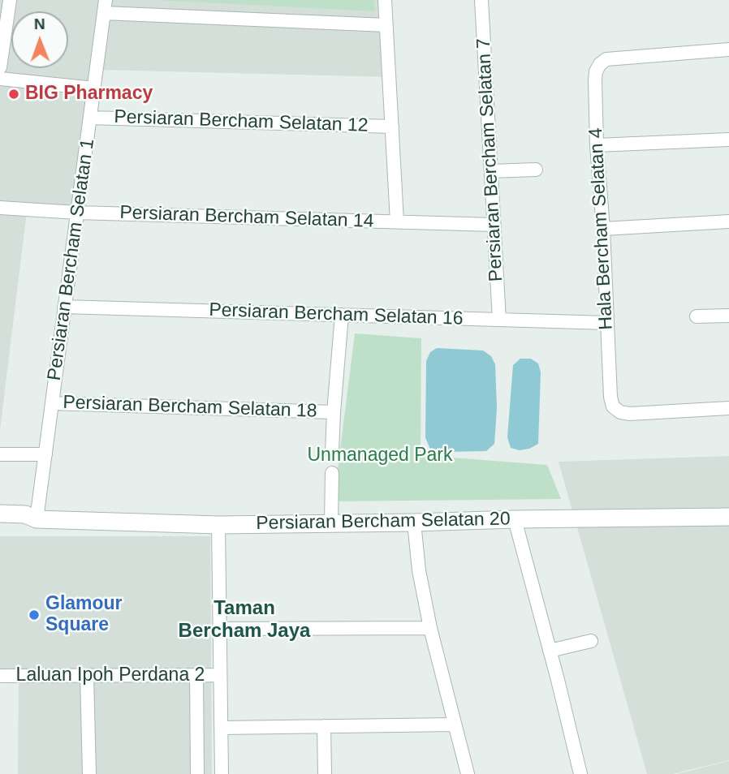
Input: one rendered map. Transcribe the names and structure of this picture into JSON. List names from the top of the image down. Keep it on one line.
{"streets":{"street":["Persiaran Bercham Selatan 12","Persiaran Bercham Selatan 7","Persiaran Bercham Selatan 14","Hala Bercham Selatan 4","Persiaran Bercham Selatan 1","Persiaran Bercham Selatan 16","Persiaran Bercham Selatan 18","Persiaran Bercham Selatan 20","Laluan Ipoh Perdana 2"]},"crossings":[["Persiaran Bercham Selatan 12","Persiaran Bercham Selatan 1"],["Persiaran Bercham Selatan 7","Persiaran Bercham Selatan 14"],["Persiaran Bercham Selatan 7","Persiaran Bercham Selatan 16"],["Persiaran Bercham Selatan 14","Persiaran Bercham Selatan 1"],["Hala Bercham Selatan 4","Persiaran Bercham Selatan 16"],["Persiaran Bercham Selatan 1","Persiaran Bercham Selatan 16"],["Persiaran Bercham Selatan 1","Persiaran Bercham Selatan 18"],["Persiaran Bercham Selatan 1","Persiaran Bercham Selatan 20"],["Persiaran Bercham Selatan 16","Persiaran Bercham Selatan 18"]],"districts":["Taman Bercham Jaya"],"parks":["Unmanaged Park"],"places":["BIG Pharmacy","Glamour Square"],"north":"top"}
